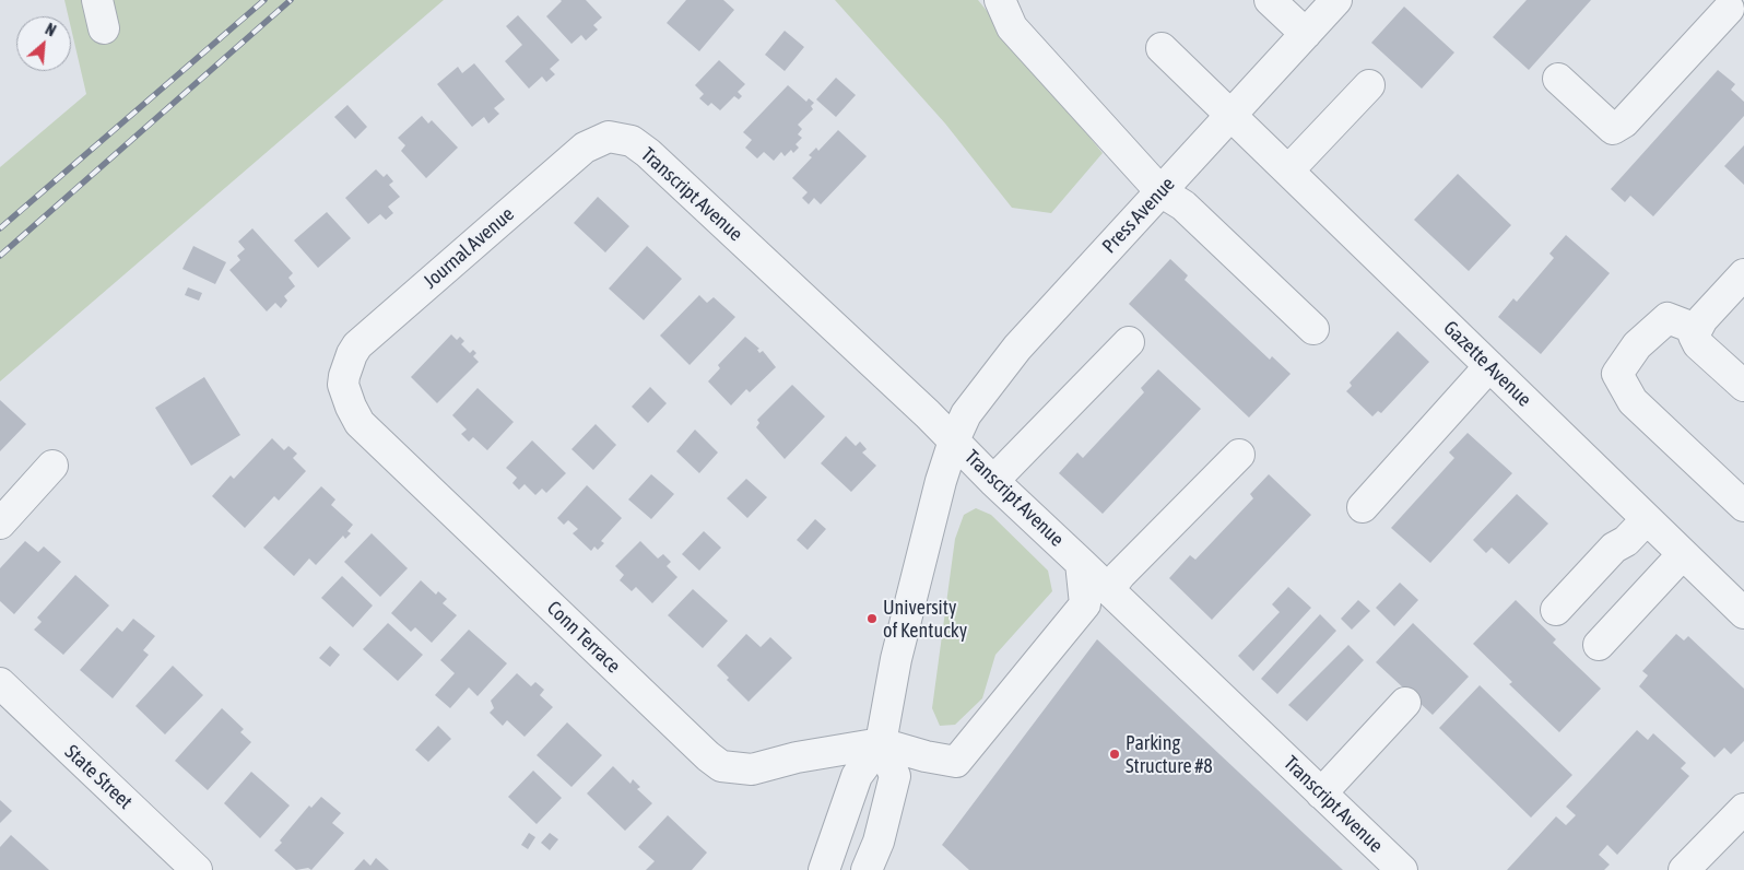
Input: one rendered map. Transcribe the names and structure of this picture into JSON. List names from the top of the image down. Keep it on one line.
{"streets":{"street":["Transcript Avenue","Press Avenue","Journal Avenue","Gazette Avenue","Conn Terrace","State Street"]},"crossings":[["Transcript Avenue","Press Avenue"],["Transcript Avenue","Journal Avenue"],["Press Avenue","Gazette Avenue"],["Press Avenue","Conn Terrace"],["Journal Avenue","Conn Terrace"]],"places":["University of Kentucky","Parking Structure #8"],"north":"top right"}
